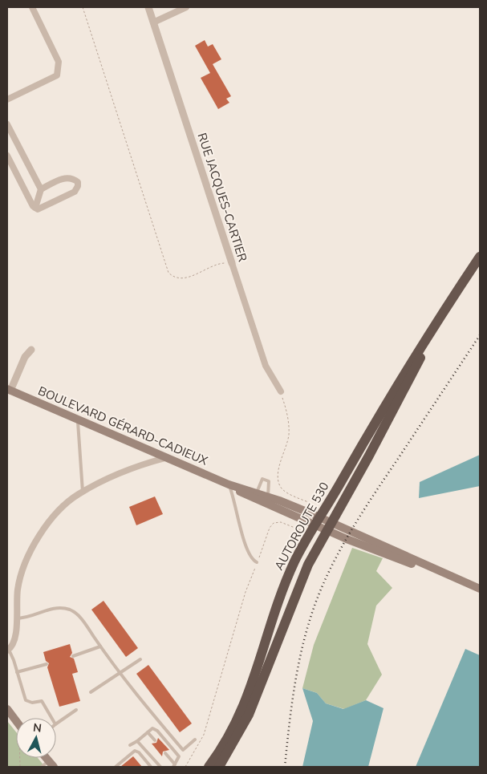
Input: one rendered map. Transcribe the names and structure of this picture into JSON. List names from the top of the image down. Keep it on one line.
{"streets":{"highway":["AUTOROUTE 530"],"main road":["BOULEVARD GÉRARD-CADIEUX"],"street":["RUE JACQUES-CARTIER"]},"crossings":[["BOULEVARD GÉRARD-CADIEUX","AUTOROUTE 530"]],"north":"top"}
